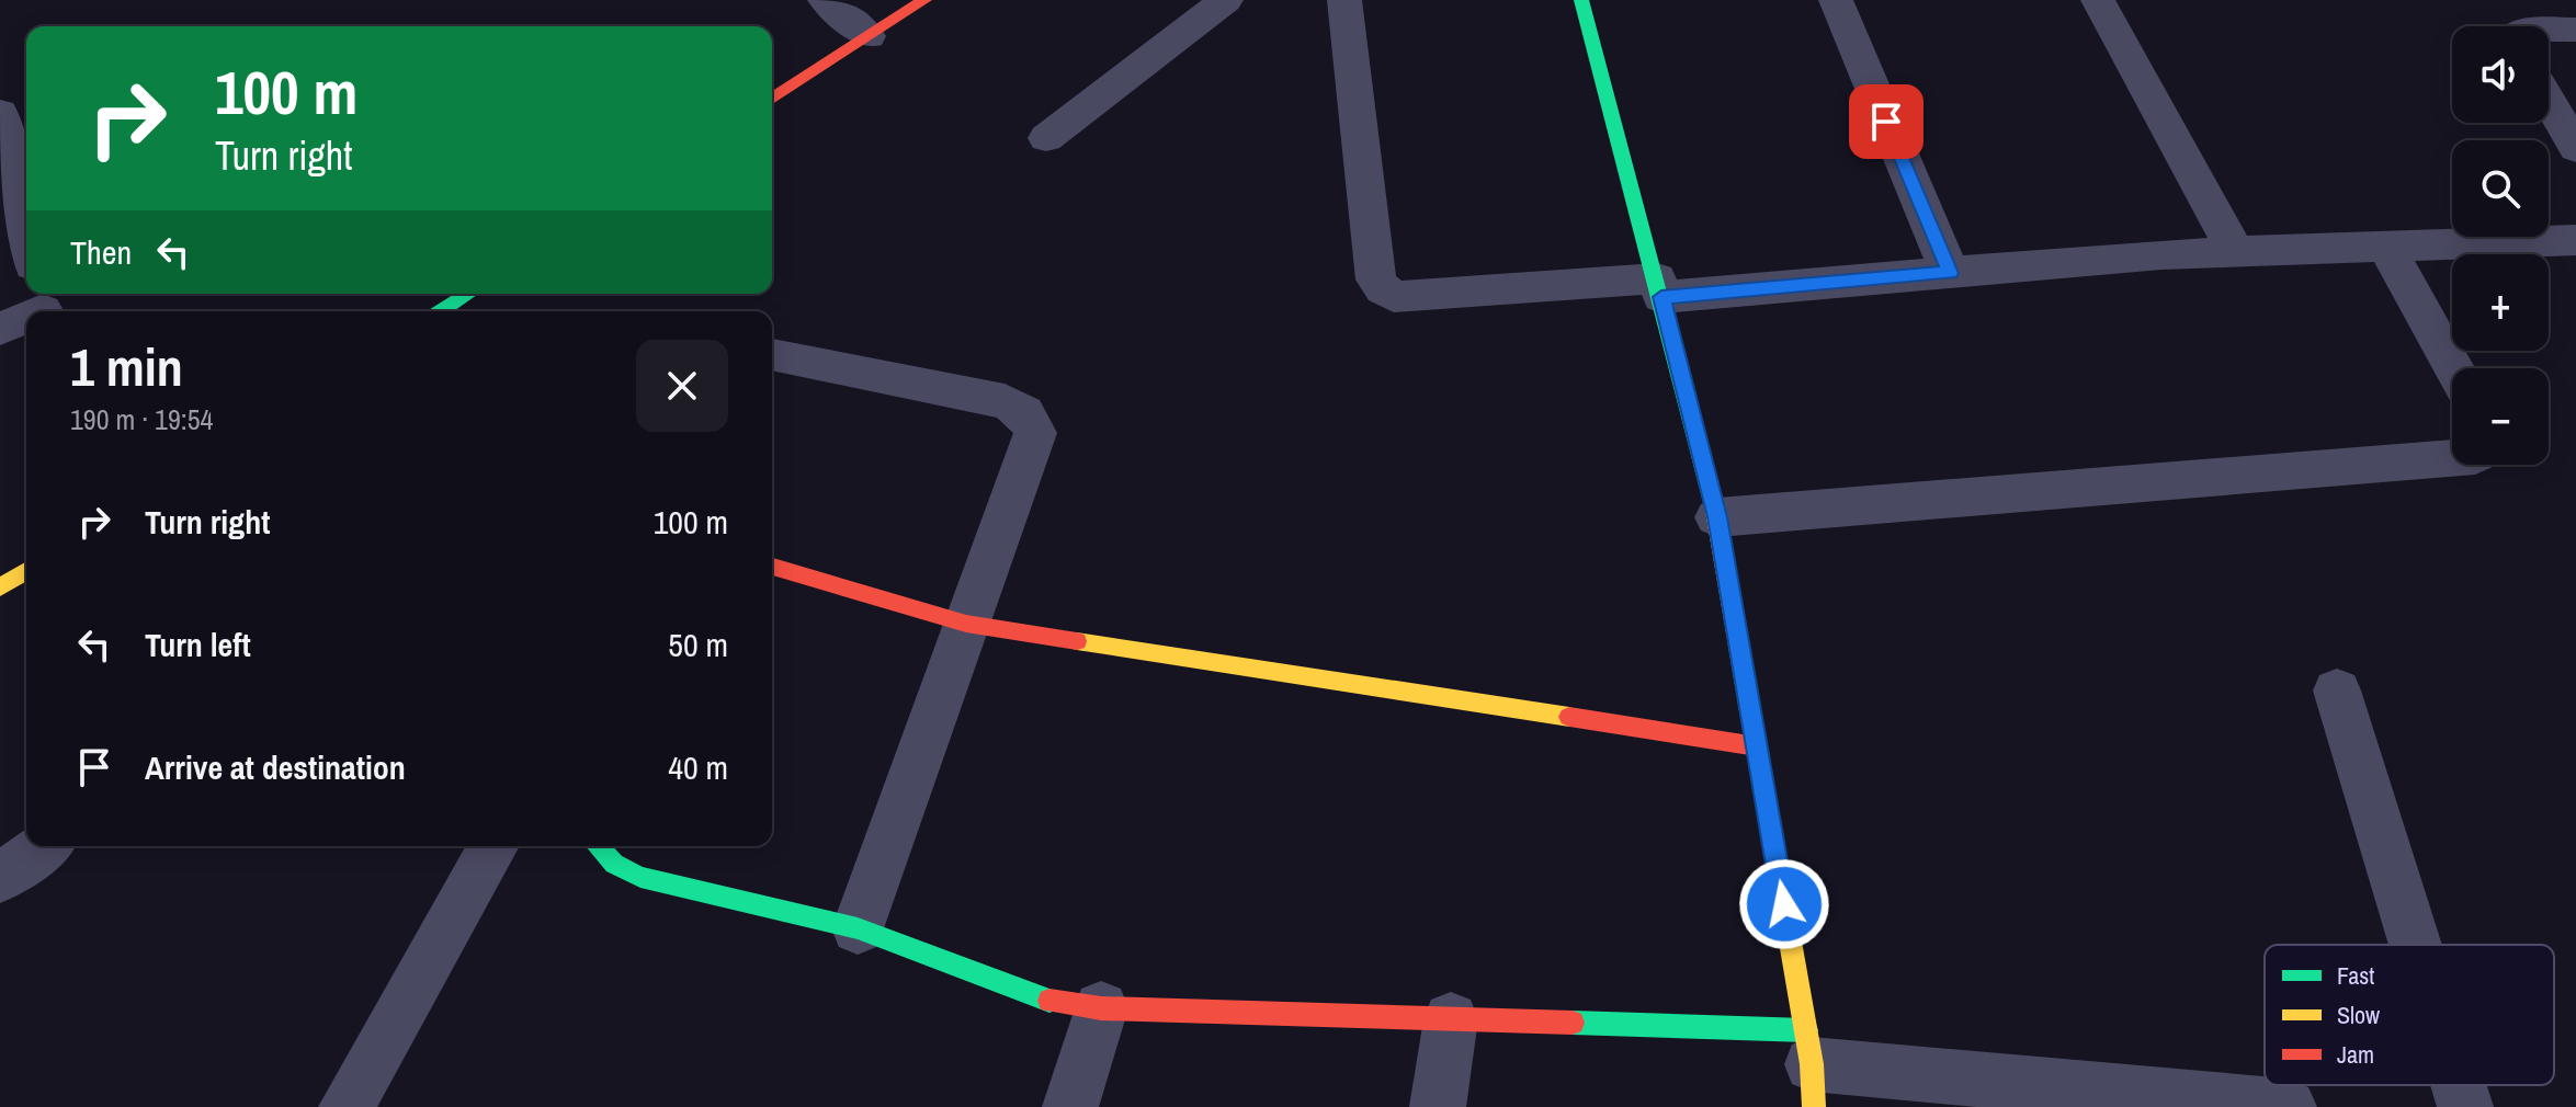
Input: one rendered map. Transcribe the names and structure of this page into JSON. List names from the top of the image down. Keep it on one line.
{"legend":["Fast","Slow","Jam"],"page":{"map_buttons":["+","−"],"turn":["100 m","Turn right"],"then":"Then","heading":["1 min","190 m · 19:54"],"list":[{"name":"Turn right","value":"100 m"},{"name":"Turn left","value":"50 m"},{"name":"Arrive at destination","value":"40 m"}]}}
